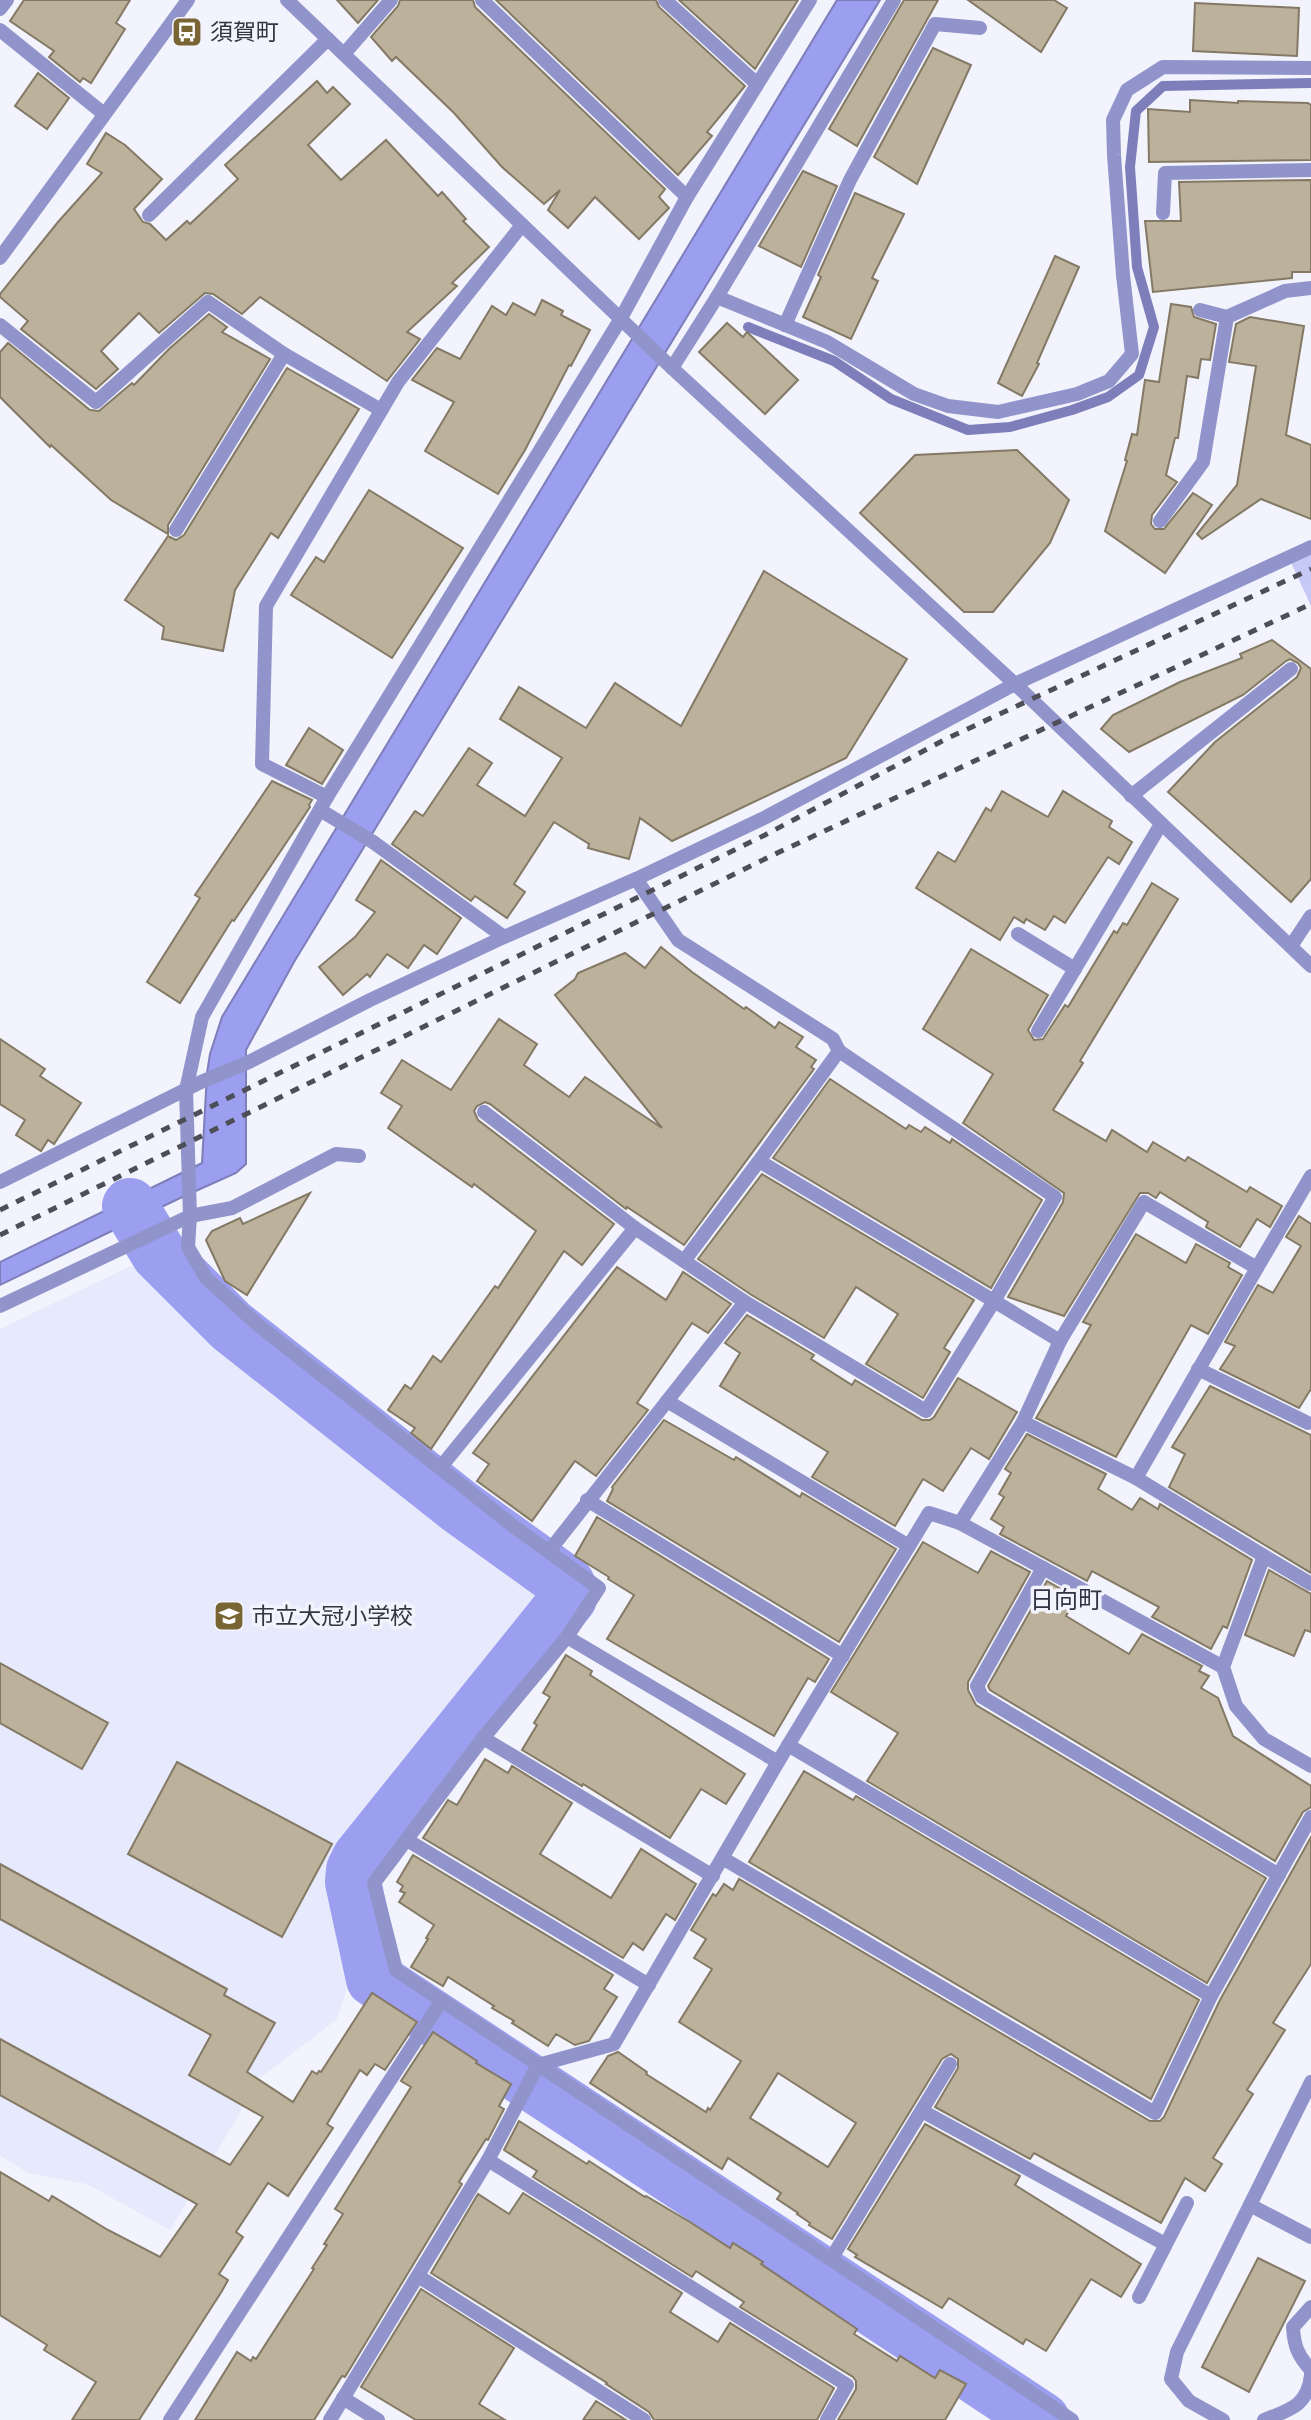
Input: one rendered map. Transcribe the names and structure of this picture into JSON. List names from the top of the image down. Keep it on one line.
{"districts":["日向町"],"places":{"bus stop":["須賀町"],"school or university":["市立大冠小学校"]}}
